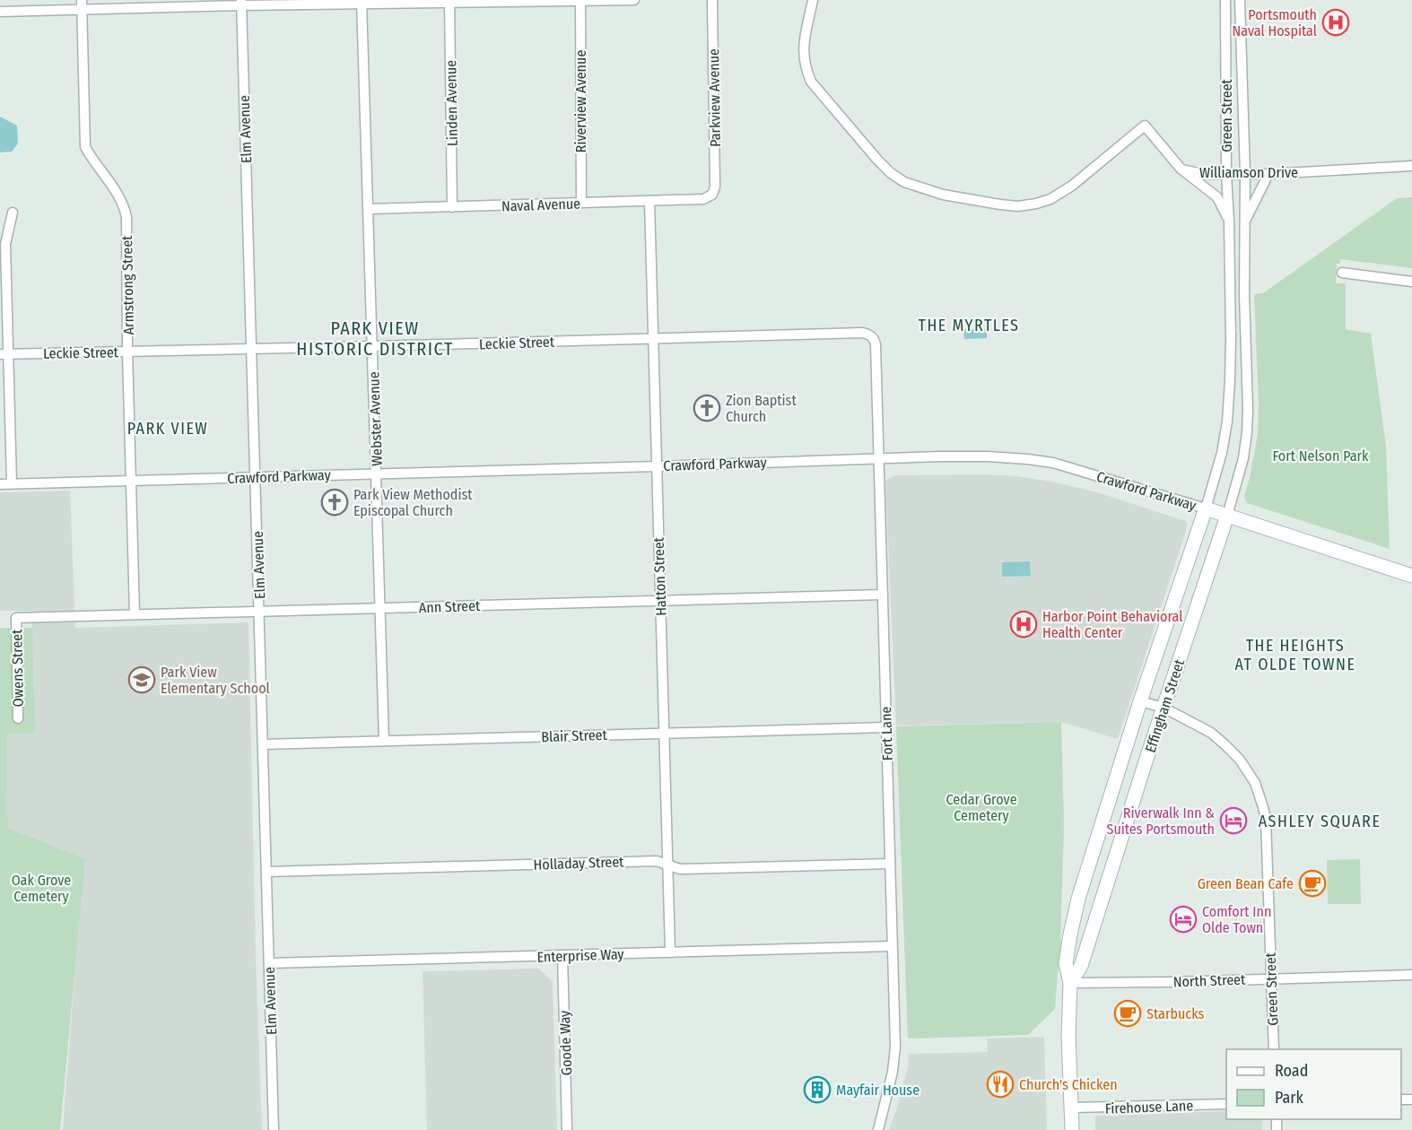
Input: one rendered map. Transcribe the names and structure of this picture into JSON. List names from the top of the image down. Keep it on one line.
{"streets":{"main road":["Crawford Parkway","Effingham Street"],"street":["Parkview Avenue","Riverview Avenue","Linden Avenue","Green Street","Elm Avenue","Williamson Drive","Naval Avenue","Armstrong Street","Leckie Street","Webster Avenue","Hatton Street","Ann Street","Owens Street","Fort Lane","Blair Street","Holladay Street","Enterprise Way","North Street","Goode Way","Firehouse Lane"]},"crossings":[["Parkview Avenue","Naval Avenue"],["Riverview Avenue","Naval Avenue"],["Linden Avenue","Naval Avenue"],["Green Street","Williamson Drive"],["Green Street","Effingham Street"],["Green Street","North Street"],["Elm Avenue","Leckie Street"],["Elm Avenue","Crawford Parkway"],["Elm Avenue","Ann Street"],["Elm Avenue","Blair Street"],["Elm Avenue","Holladay Street"],["Elm Avenue","Enterprise Way"],["Naval Avenue","Webster Avenue"],["Naval Avenue","Hatton Street"],["Armstrong Street","Leckie Street"],["Armstrong Street","Crawford Parkway"],["Armstrong Street","Ann Street"],["Leckie Street","Webster Avenue"],["Leckie Street","Hatton Street"],["Leckie Street","Fort Lane"],["Webster Avenue","Crawford Parkway"],["Webster Avenue","Ann Street"],["Webster Avenue","Blair Street"],["Crawford Parkway","Hatton Street"],["Crawford Parkway","Effingham Street"],["Crawford Parkway","Fort Lane"],["Hatton Street","Ann Street"],["Hatton Street","Blair Street"],["Hatton Street","Holladay Street"],["Hatton Street","Enterprise Way"],["Ann Street","Owens Street"],["Ann Street","Fort Lane"],["Effingham Street","North Street"],["Effingham Street","Firehouse Lane"],["Fort Lane","Blair Street"],["Fort Lane","Holladay Street"],["Fort Lane","Enterprise Way"],["Enterprise Way","Goode Way"]],"districts":["THE MYRTLES","PARK VIEW HISTORIC DISTRICT","PARK VIEW","THE HEIGHTS AT OLDE TOWNE","ASHLEY SQUARE"],"parks":["Fort Nelson Park","Cedar Grove Cemetery","Oak Grove Cemetery"],"places":{"hospital":["Portsmouth Naval Hospital","Harbor Point Behavioral Health Center"],"church":["Zion Baptist Church","Park View Methodist Episcopal Church"],"school or university":["Park View Elementary School"],"hotel":["Riverwalk Inn & Suites Portsmouth","Comfort Inn Olde Town"],"cafe":["Green Bean Cafe","Starbucks"],"restaurant":["Church's Chicken"],"building":["Mayfair House"]},"legend":["Road","Park"]}
